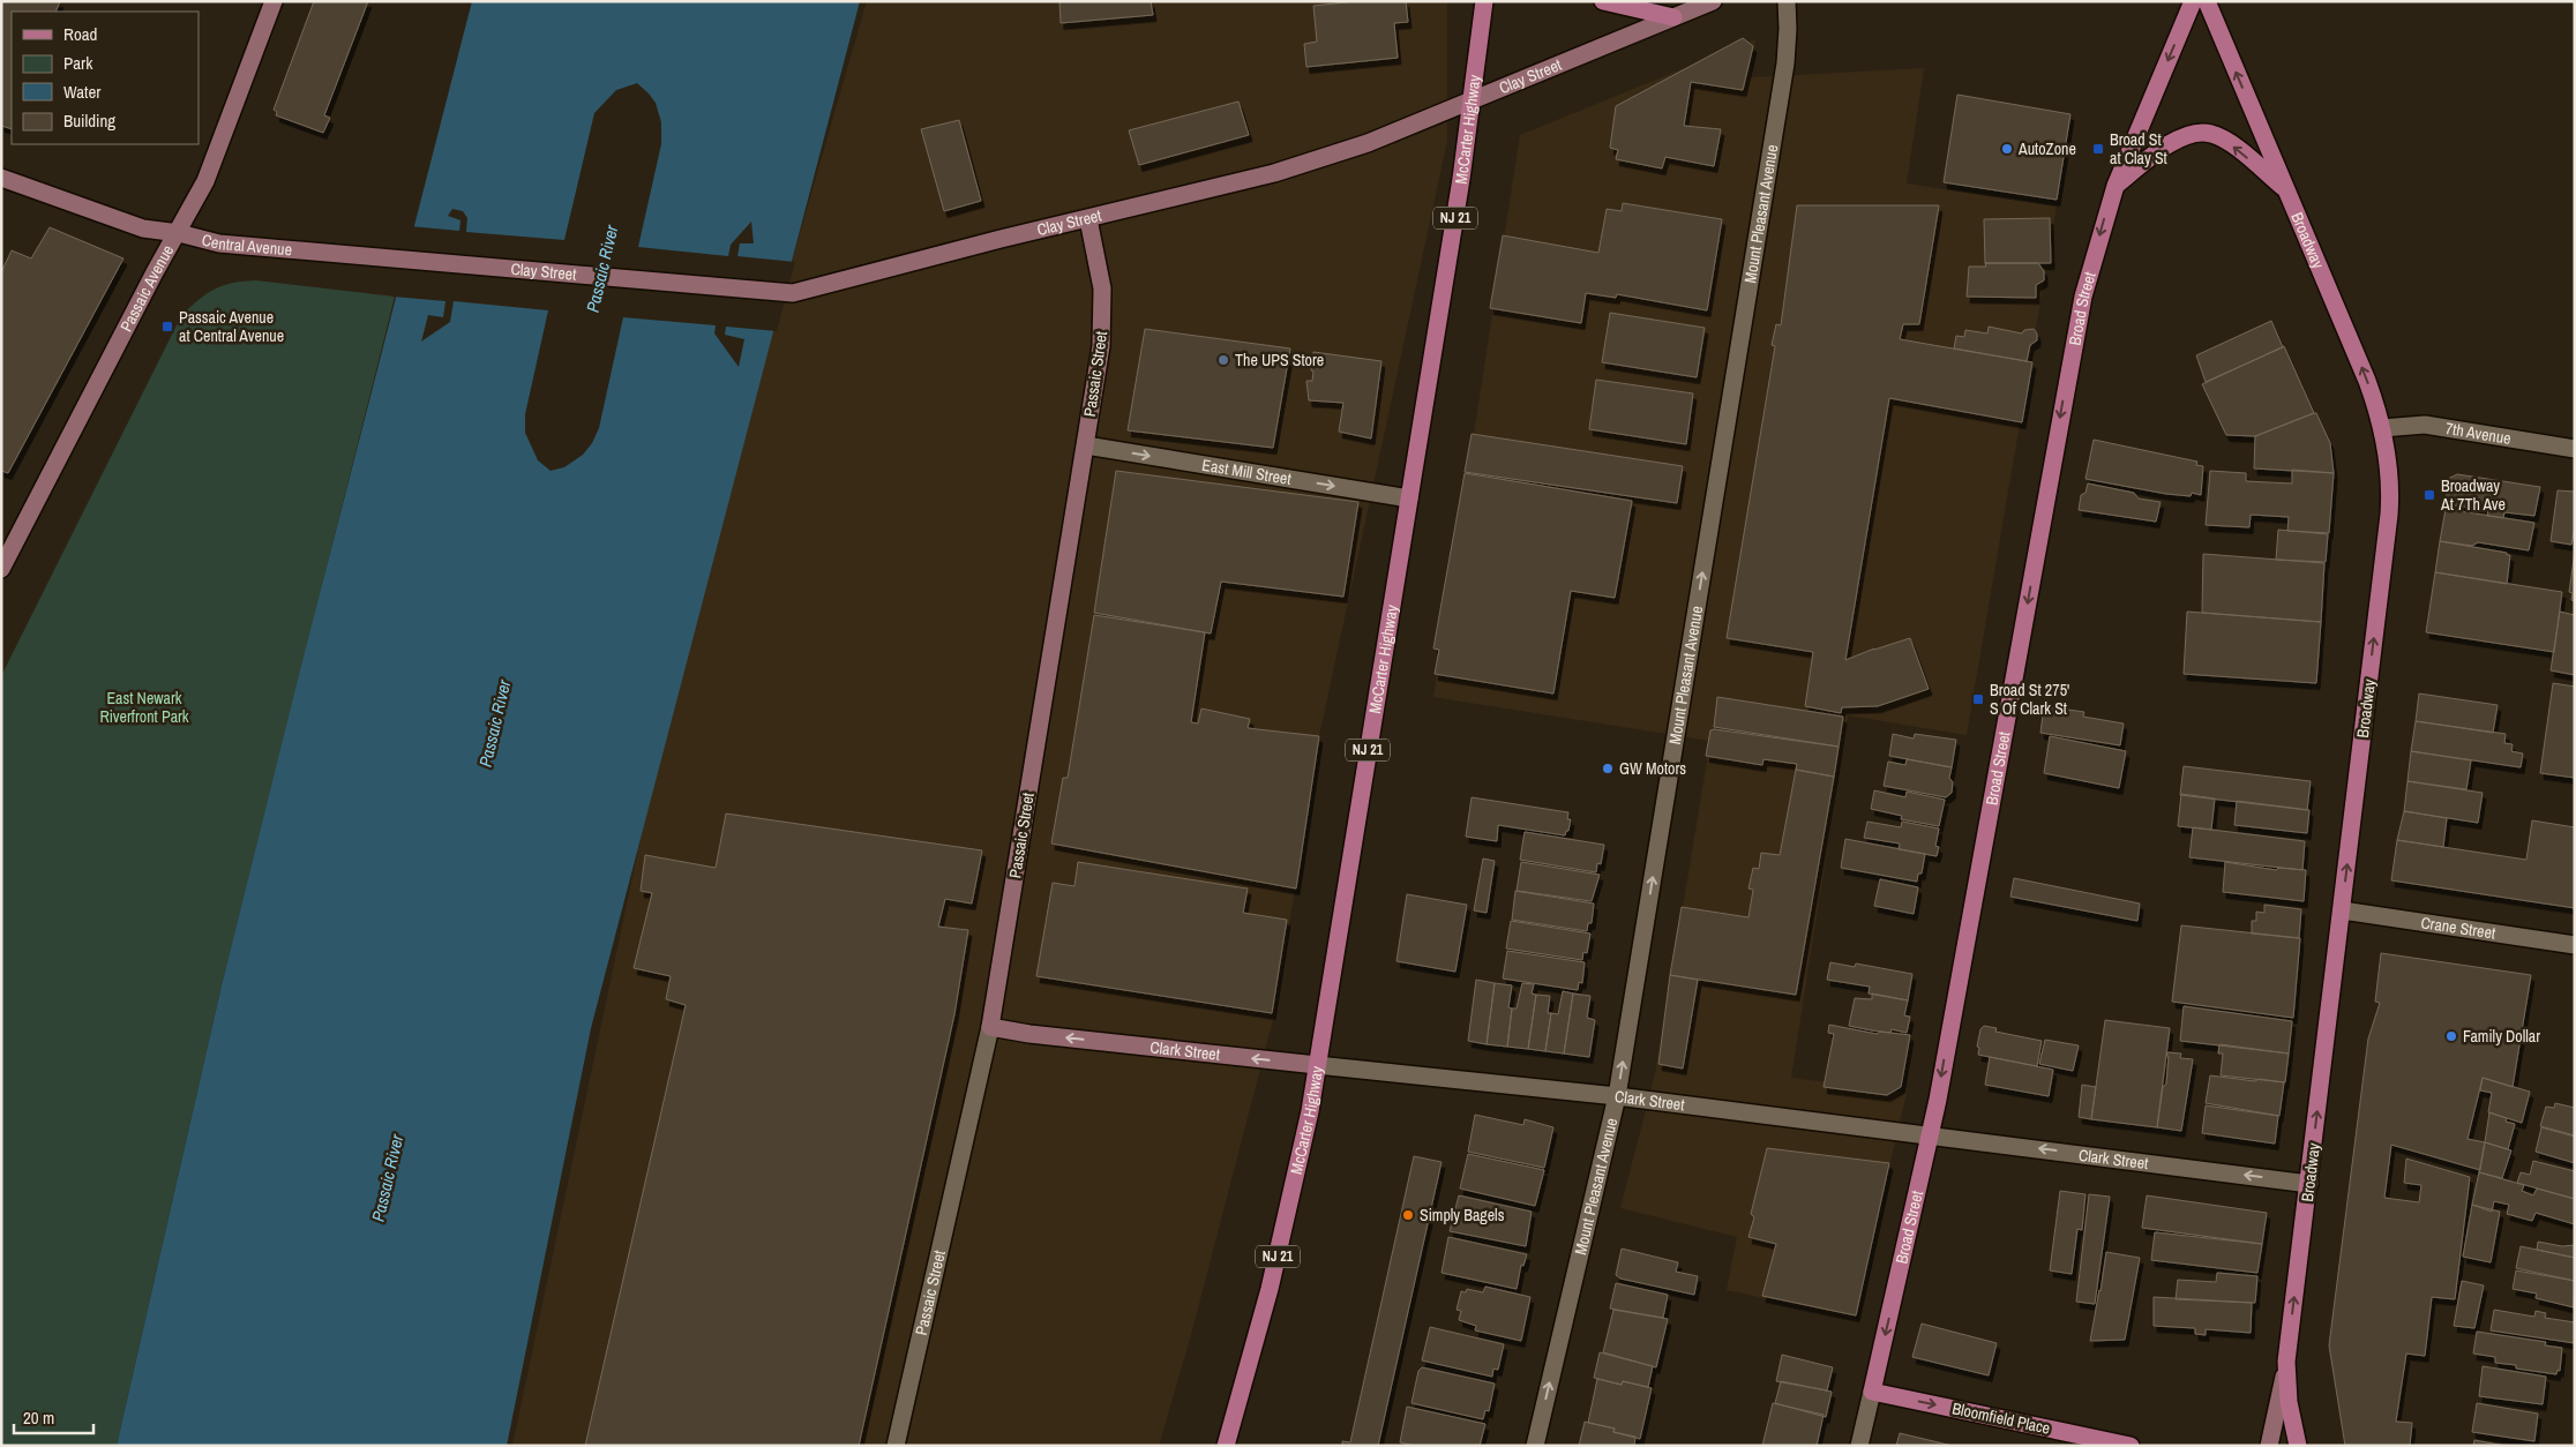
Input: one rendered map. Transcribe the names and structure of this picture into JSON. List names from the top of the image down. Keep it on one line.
{"streets":{"main road":["Clay Street","McCarter Highway","NJ 21","Broadway","Central Avenue","Passaic Avenue","Broad Street","Passaic Street","Clark Street","Bloomfield Place"],"street":["Mount Pleasant Avenue","7th Avenue","East Mill Street","Crane Street"]},"crossings":[["Clay Street","McCarter Highway"],["Clay Street","Central Avenue"],["Clay Street","Passaic Street"],["McCarter Highway","East Mill Street"],["McCarter Highway","Clark Street"],["Mount Pleasant Avenue","Clark Street"],["Broadway","7th Avenue"],["Broadway","Crane Street"],["Broadway","Clark Street"],["Central Avenue","Passaic Avenue"],["Broad Street","Clark Street"],["Broad Street","Bloomfield Place"],["Passaic Street","East Mill Street"],["Passaic Street","Clark Street"]],"one_way":["Mount Pleasant Avenue","Broadway","Broad Street","East Mill Street","Clark Street","Bloomfield Place"],"water":["Passaic River"],"parks":["East Newark Riverfront Park"],"places":{"other":["AutoZone","The UPS Store","GW Motors","Family Dollar","Simply Bagels"],"transit":["Broad St at Clay St","Passaic Avenue at Central Avenue","Broadway At 7Th Ave","Broad St 275' S Of Clark St"]},"legend":["Road","Park","Water","Building"],"scale_bar":"20 m"}
